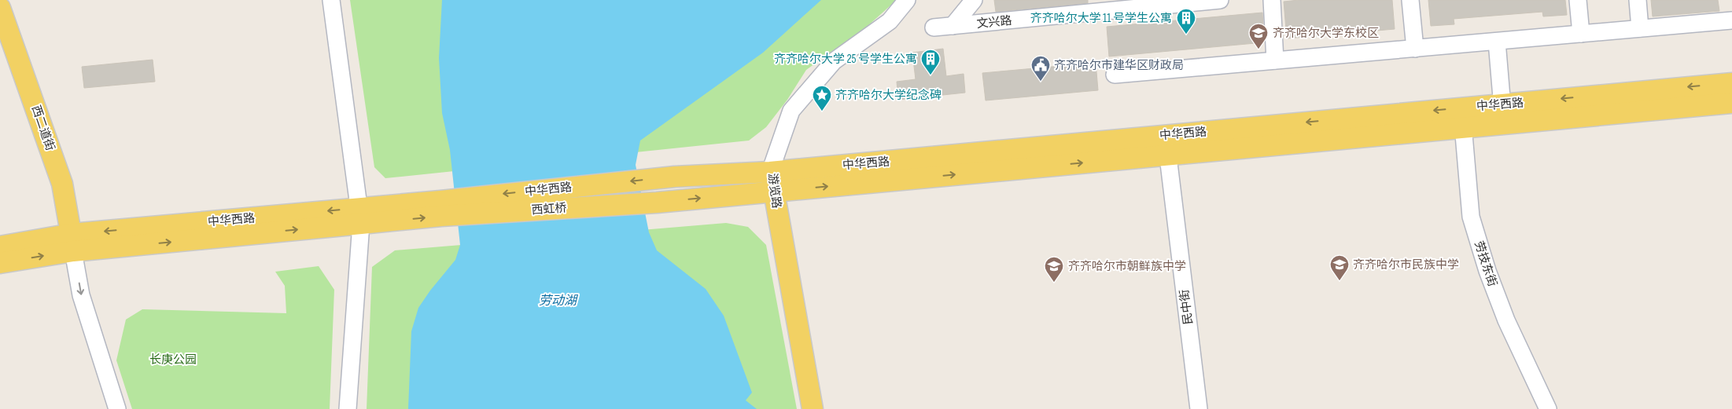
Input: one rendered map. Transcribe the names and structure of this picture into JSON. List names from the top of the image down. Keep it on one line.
{"streets":{"main road":["中华西路","西二道街","游览路","西虹桥"],"street":["文兴路","劳技东街","民中街"]},"crossings":[["中华西路","西二道街"],["中华西路","游览路"],["中华西路","西虹桥"],["中华西路","劳技东街"],["中华西路","民中街"]],"water":["劳动湖"],"parks":["长庚公园"],"places":{"building":["齐齐哈尔大学 11 号学生公寓","齐齐哈尔大学 25 号学生公寓"],"school or university":["齐齐哈尔大学东校区","齐齐哈尔市民族中学","齐齐哈尔市朝鲜族中学"],"public building":["齐齐哈尔市建华区财政局"],"place":["齐齐哈尔大学纪念碑"]}}
